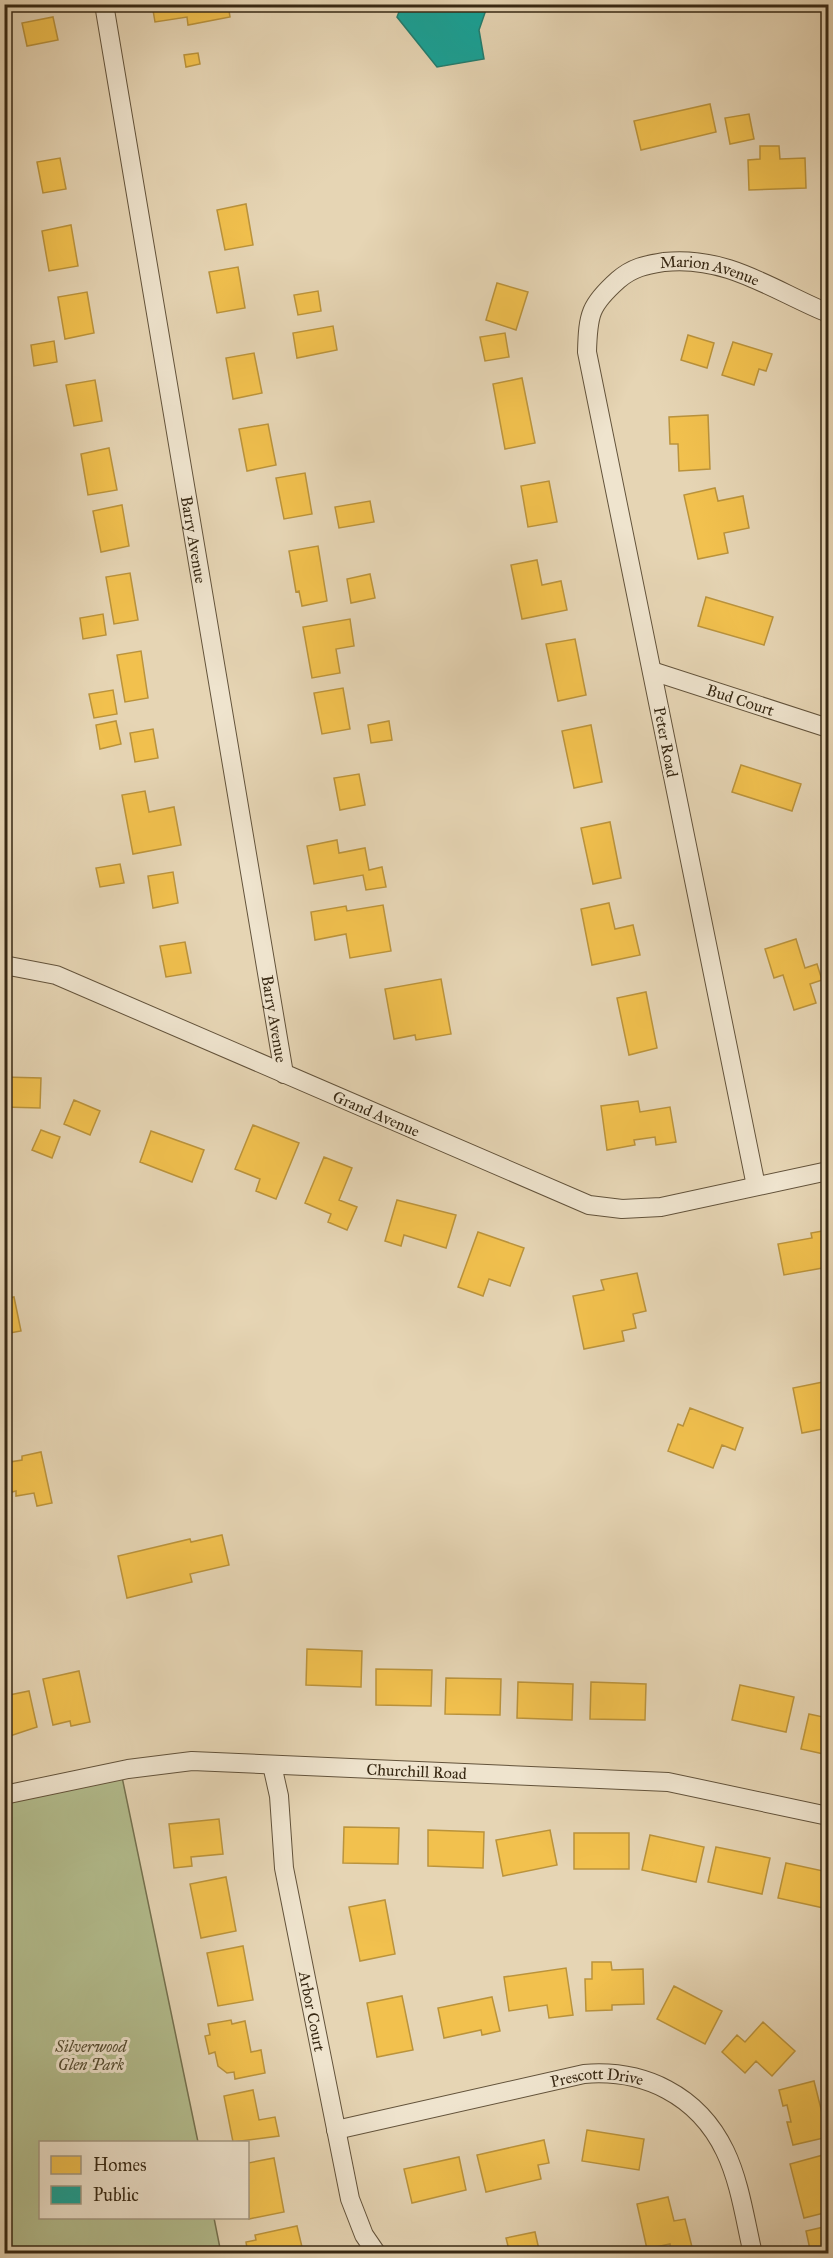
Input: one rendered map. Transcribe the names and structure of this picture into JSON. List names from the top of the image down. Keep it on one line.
{"streets":{"street":["Marion Avenue","Barry Avenue","Bud Court","Peter Road","Grand Avenue","Churchill Road","Arbor Court","Prescott Drive"]},"crossings":[["Marion Avenue","Peter Road"],["Barry Avenue","Grand Avenue"],["Bud Court","Peter Road"],["Peter Road","Grand Avenue"],["Churchill Road","Arbor Court"],["Arbor Court","Prescott Drive"]],"parks":["Silverwood Glen Park"],"legend":["Homes","Public"]}
